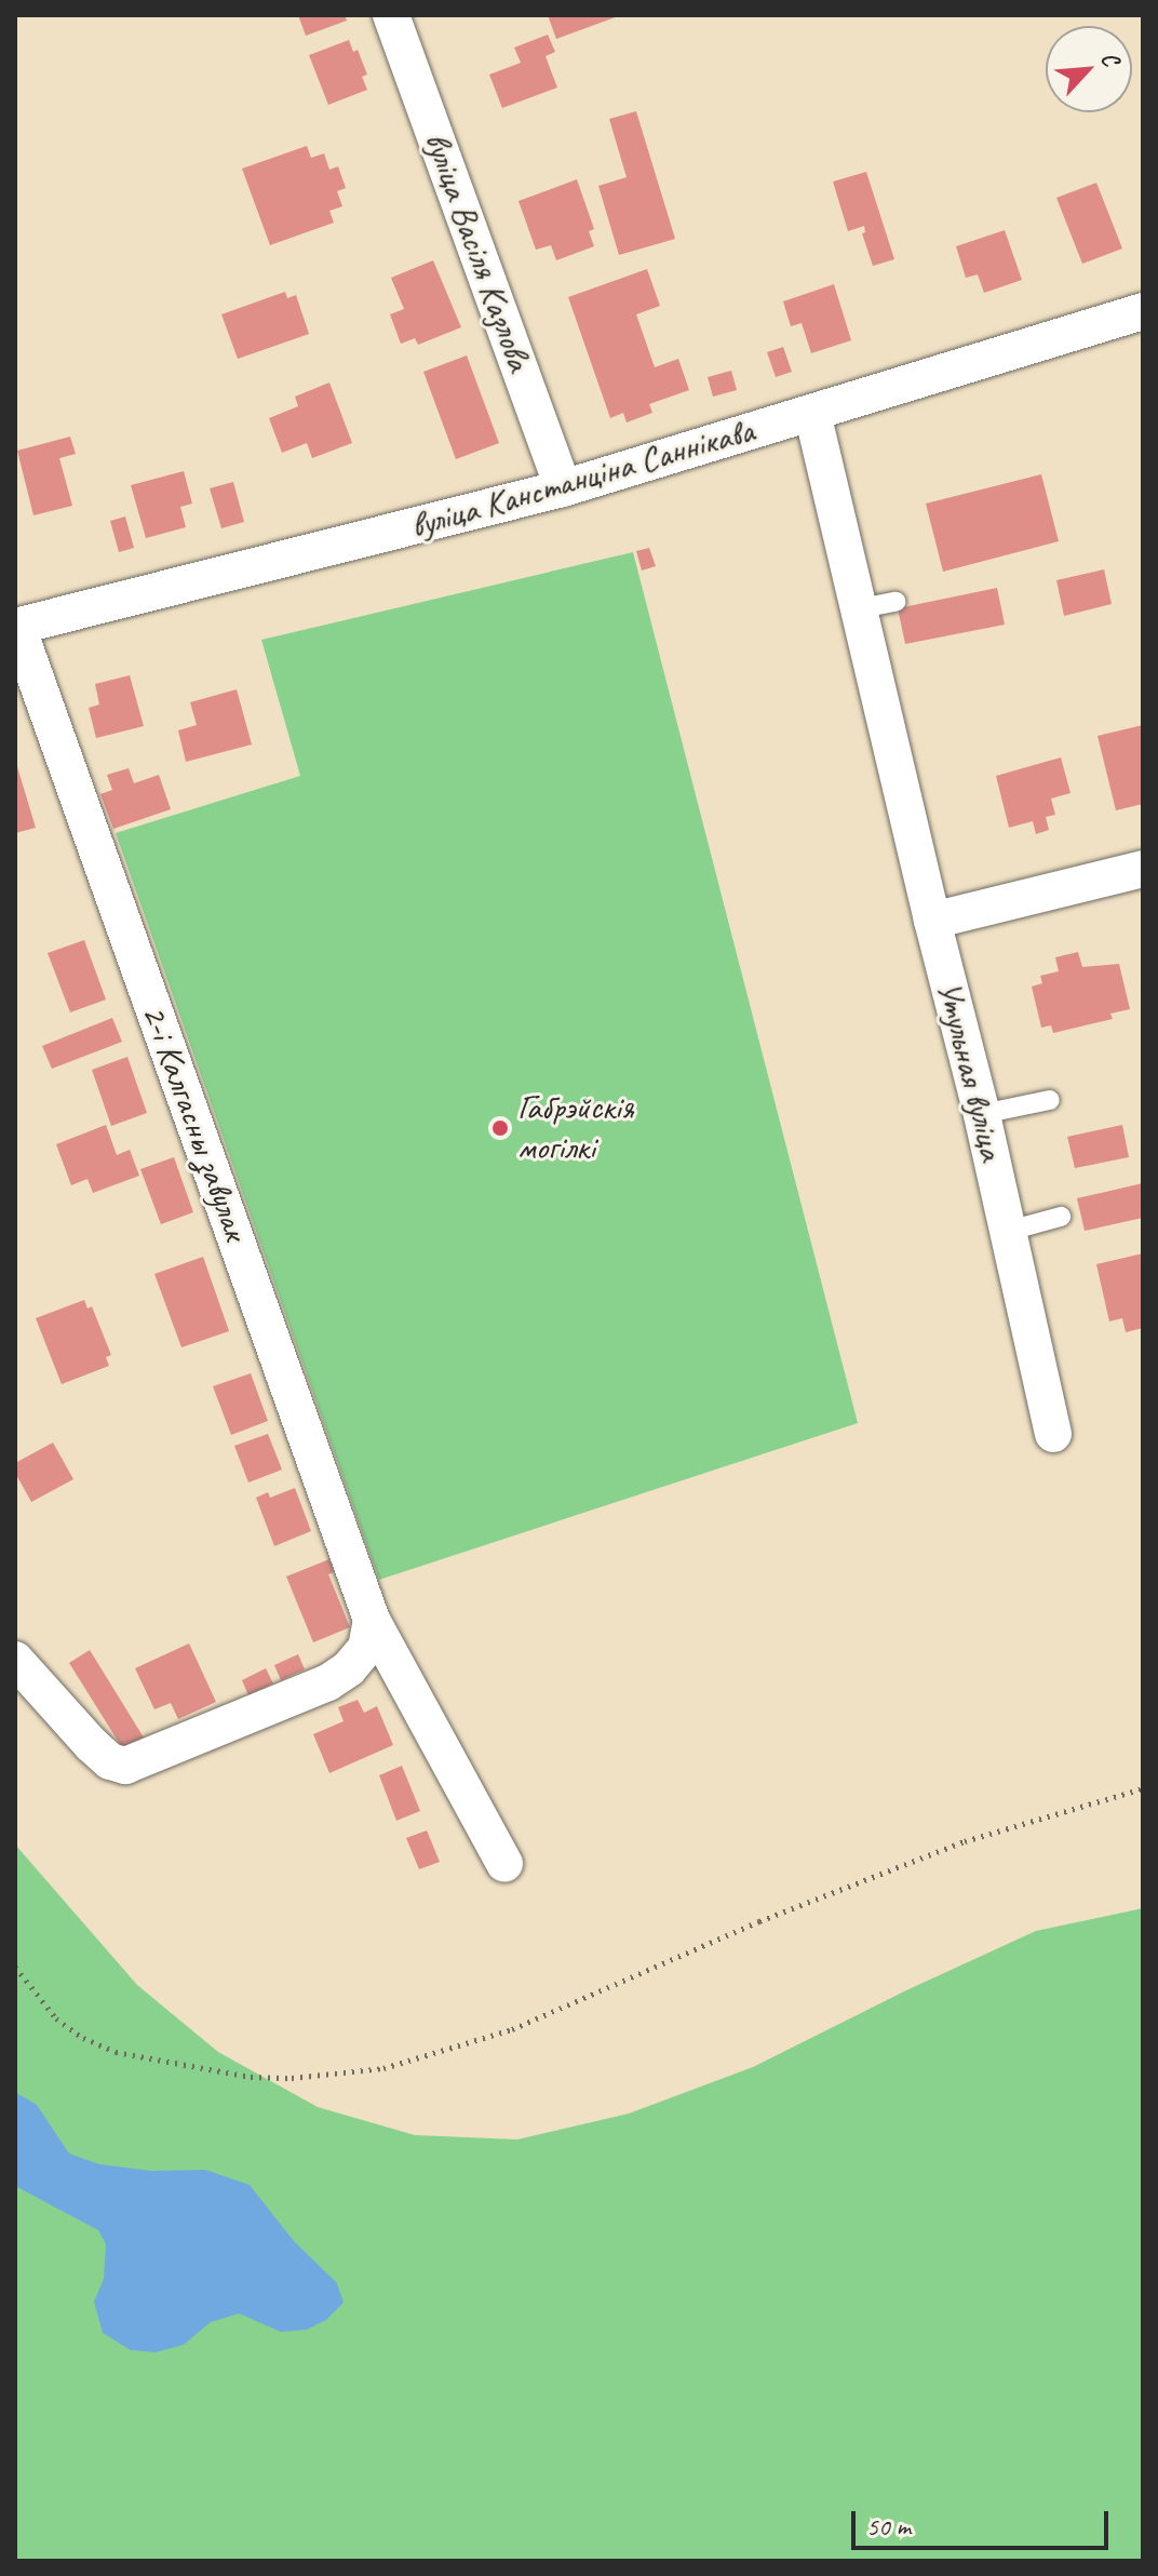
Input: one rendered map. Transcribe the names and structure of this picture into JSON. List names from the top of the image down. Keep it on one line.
{"streets":{"street":["вуліца Васіля Казлова","вуліца Канстанціна Саннікава","Утульная вуліца","2-і Калгасны завулак"]},"crossings":[["вуліца Васіля Казлова","вуліца Канстанціна Саннікава"],["вуліца Канстанціна Саннікава","Утульная вуліца"],["вуліца Канстанціна Саннікава","2-і Калгасны завулак"]],"places":["Габрэйскія могілкі"],"scale_bar":"50 m","north":"top right"}
